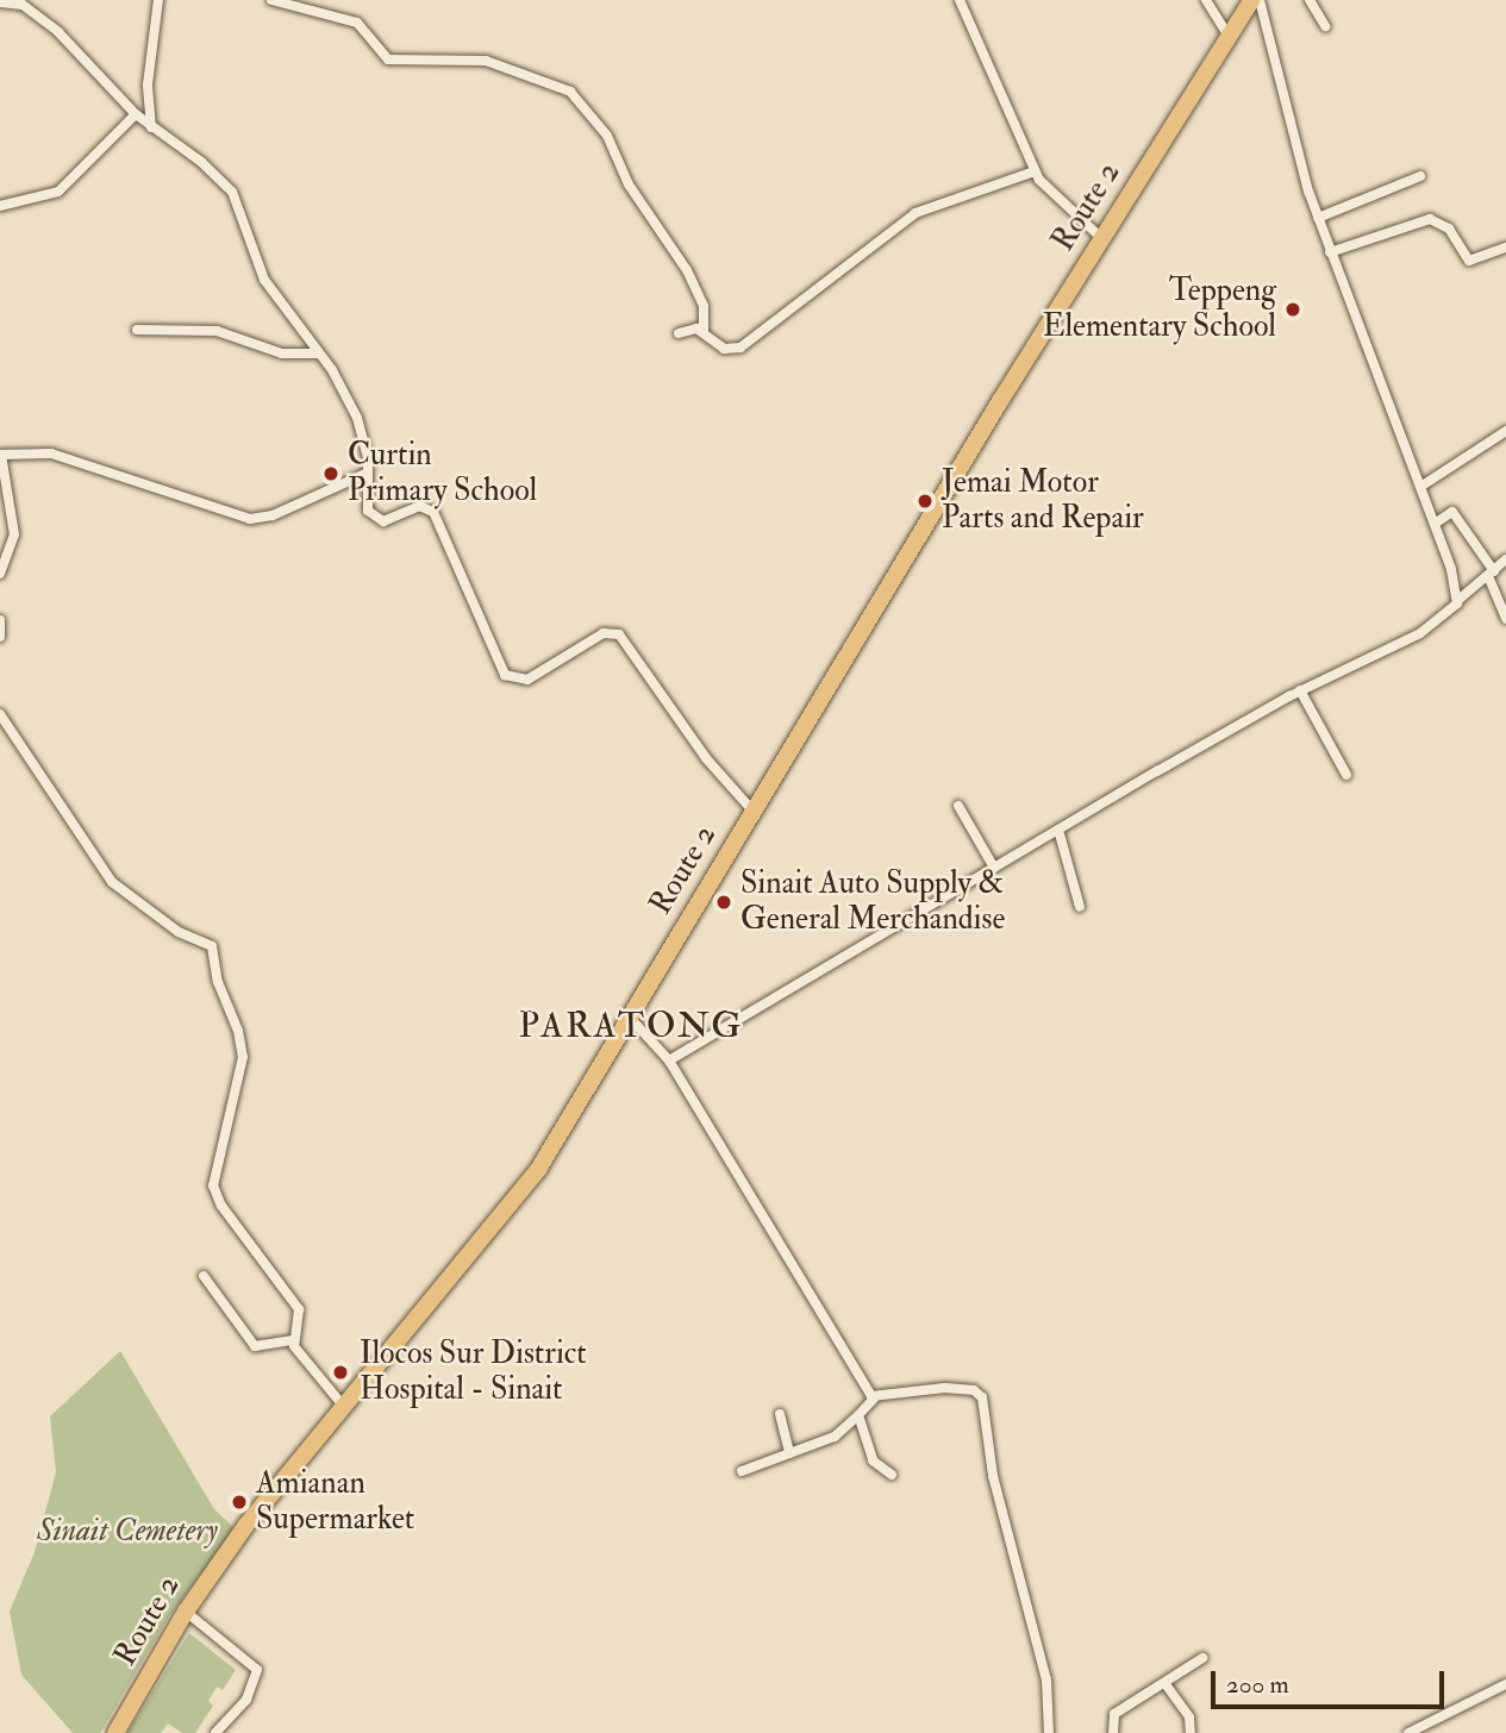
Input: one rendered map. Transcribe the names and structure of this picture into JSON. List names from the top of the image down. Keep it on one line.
{"streets":{"highway":["Route 2"]},"districts":["PARATONG"],"parks":["Sinait Cemetery"],"places":["Teppeng Elementary School","Curtin Primary School","Jemai Motor Parts and Repair","Sinait Auto Supply & General Merchandise","Ilocos Sur District Hospital - Sinait","Amianan Supermarket"],"scale_bar":"200 m"}
